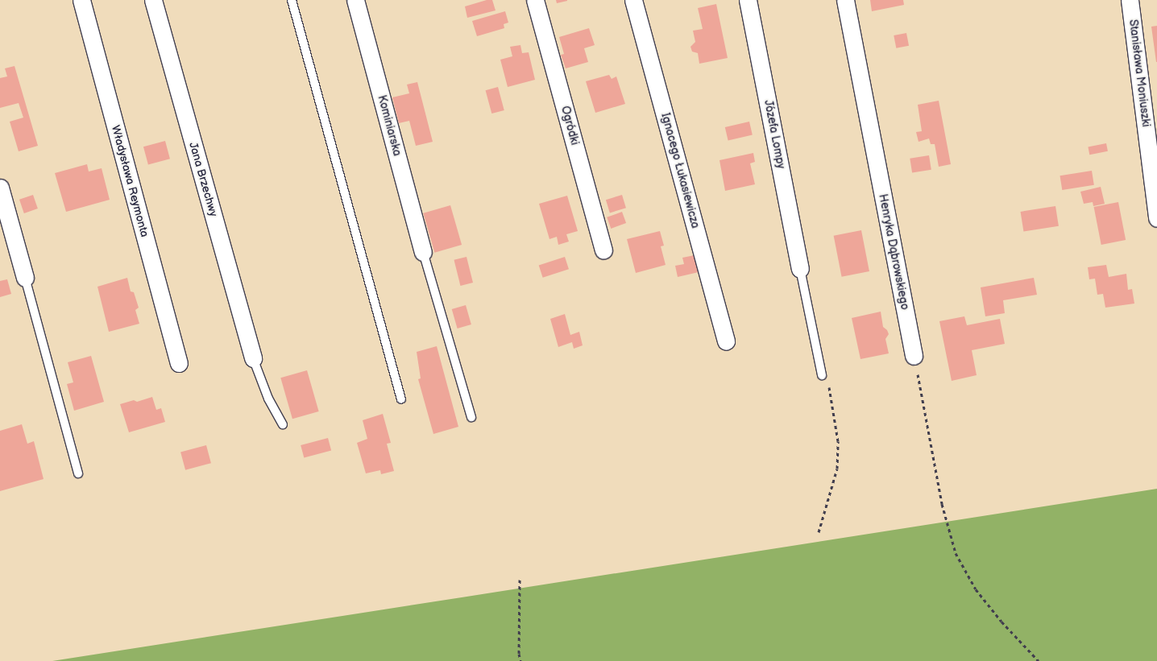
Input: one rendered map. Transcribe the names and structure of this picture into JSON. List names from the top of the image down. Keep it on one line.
{"streets":{"street":["Stanisława Moniuszki","Kominiarska","Ogródki","Józefa Lompy","Ignacego Łukasiewicza","Jana Brzechwy","Władysława Reymonta","Henryka Dąbrowskiego"]}}
